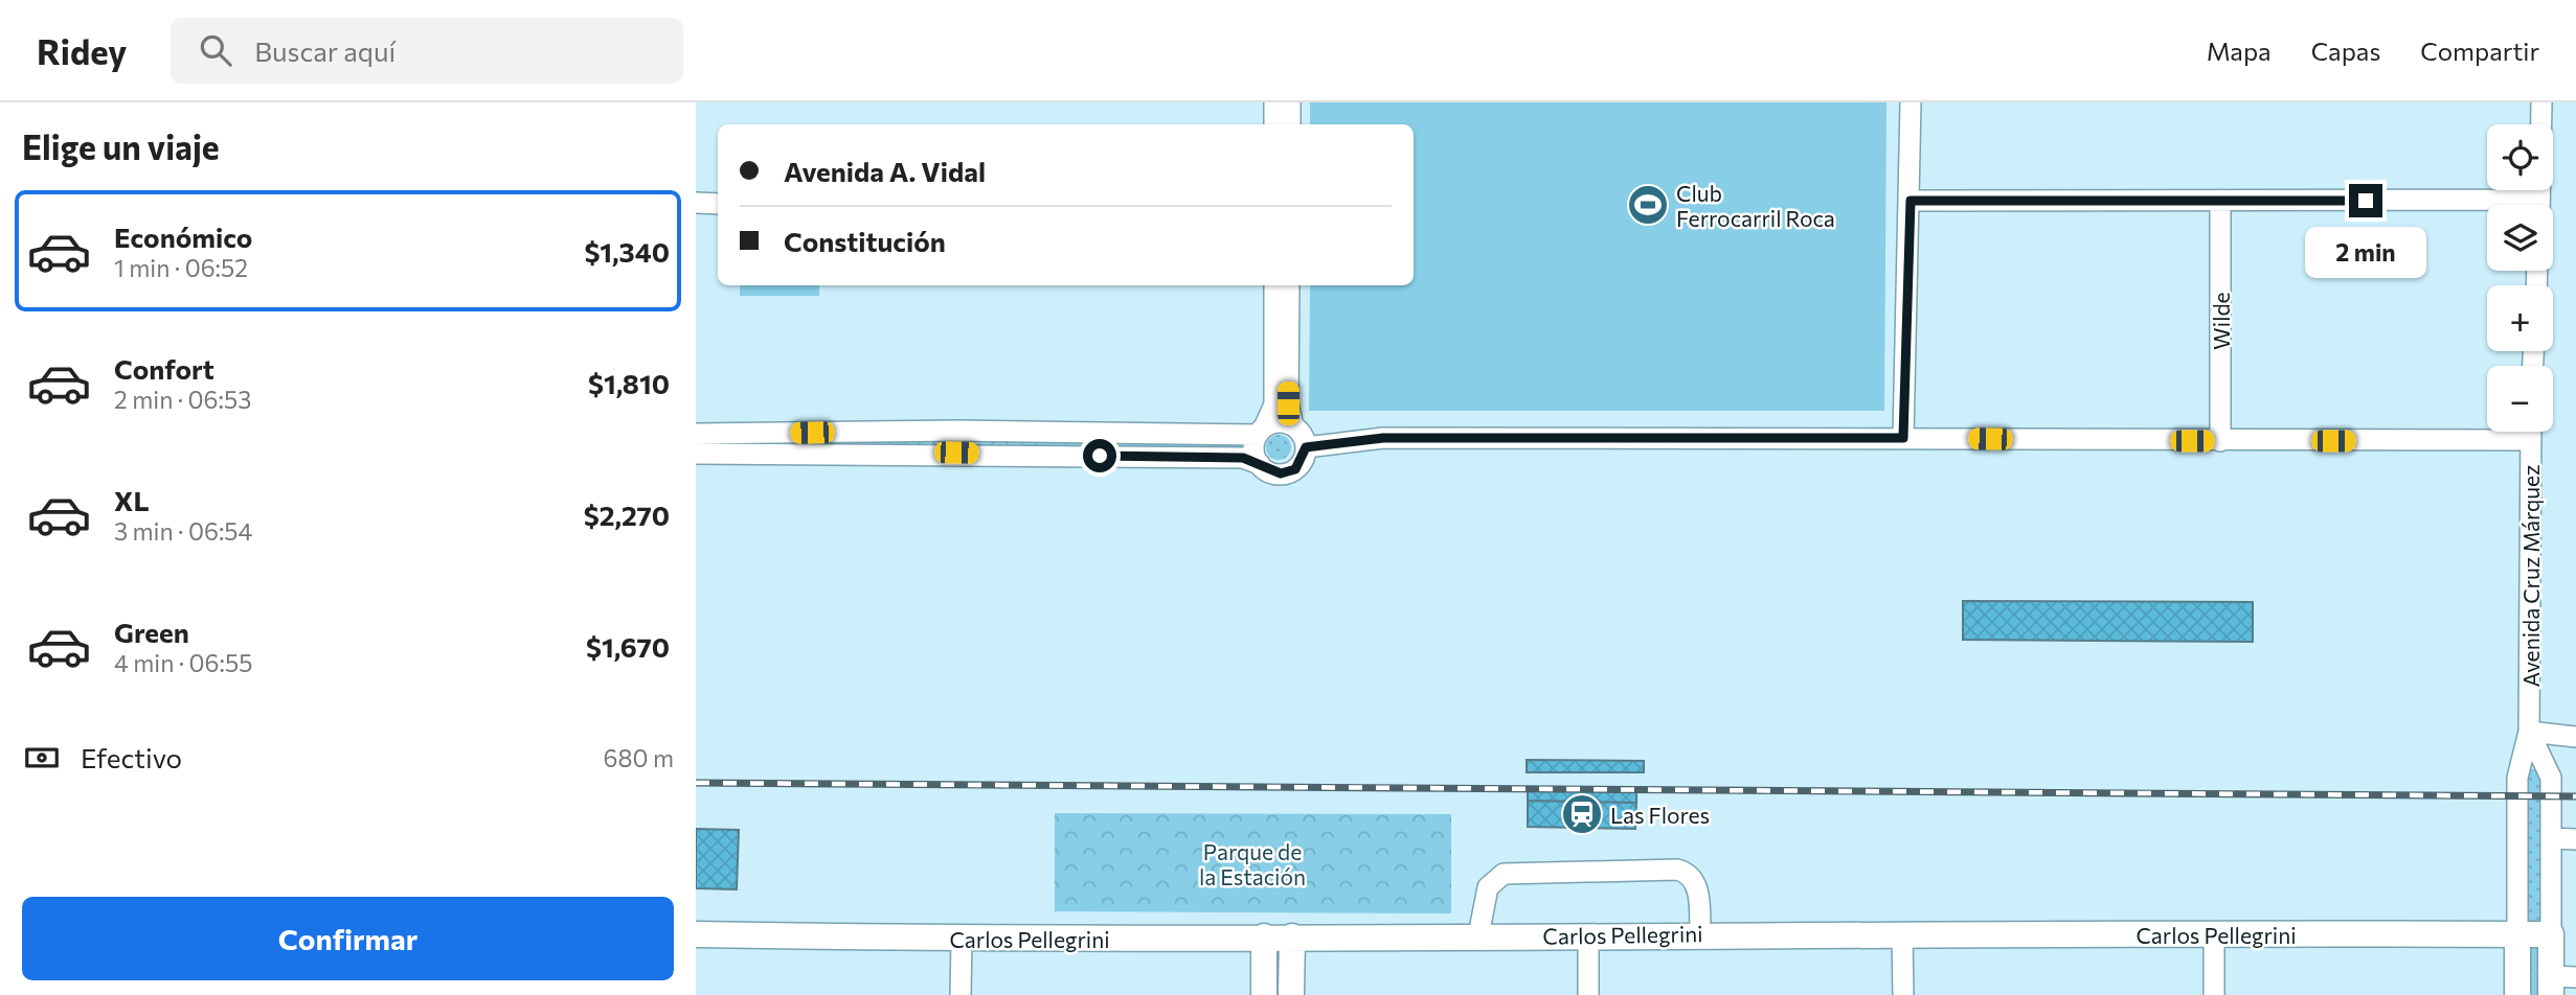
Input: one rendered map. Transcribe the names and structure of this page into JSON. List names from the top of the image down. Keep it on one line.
{"streets":{"main road":["Avenida Cruz Márquez","Carlos Pellegrini"],"street":["Wilde"]},"crossings":[["Avenida Cruz Márquez","Carlos Pellegrini"]],"parks":["Parque de la Estación"],"places":{"sports":["Club Ferrocarril Roca"],"station":["Las Flores"]},"page":{"header":"Ridey","search":"Buscar aquí","nav":["Mapa","Capas","Compartir"],"heading":"Elige un viaje","map_buttons":["+","−"],"banner":["Avenida A. Vidal","Constitución"],"list":[{"name":"Económico","note":"1 min · 06:52","value":"$1,340"},{"name":"Confort","note":"2 min · 06:53","value":"$1,810"},{"name":"XL","note":"3 min · 06:54","value":"$2,270"},{"name":"Green","note":"4 min · 06:55","value":"$1,670"}],"bubble":"2 min","pay":["Efectivo","680 m"],"buttons":"Confirmar"}}
